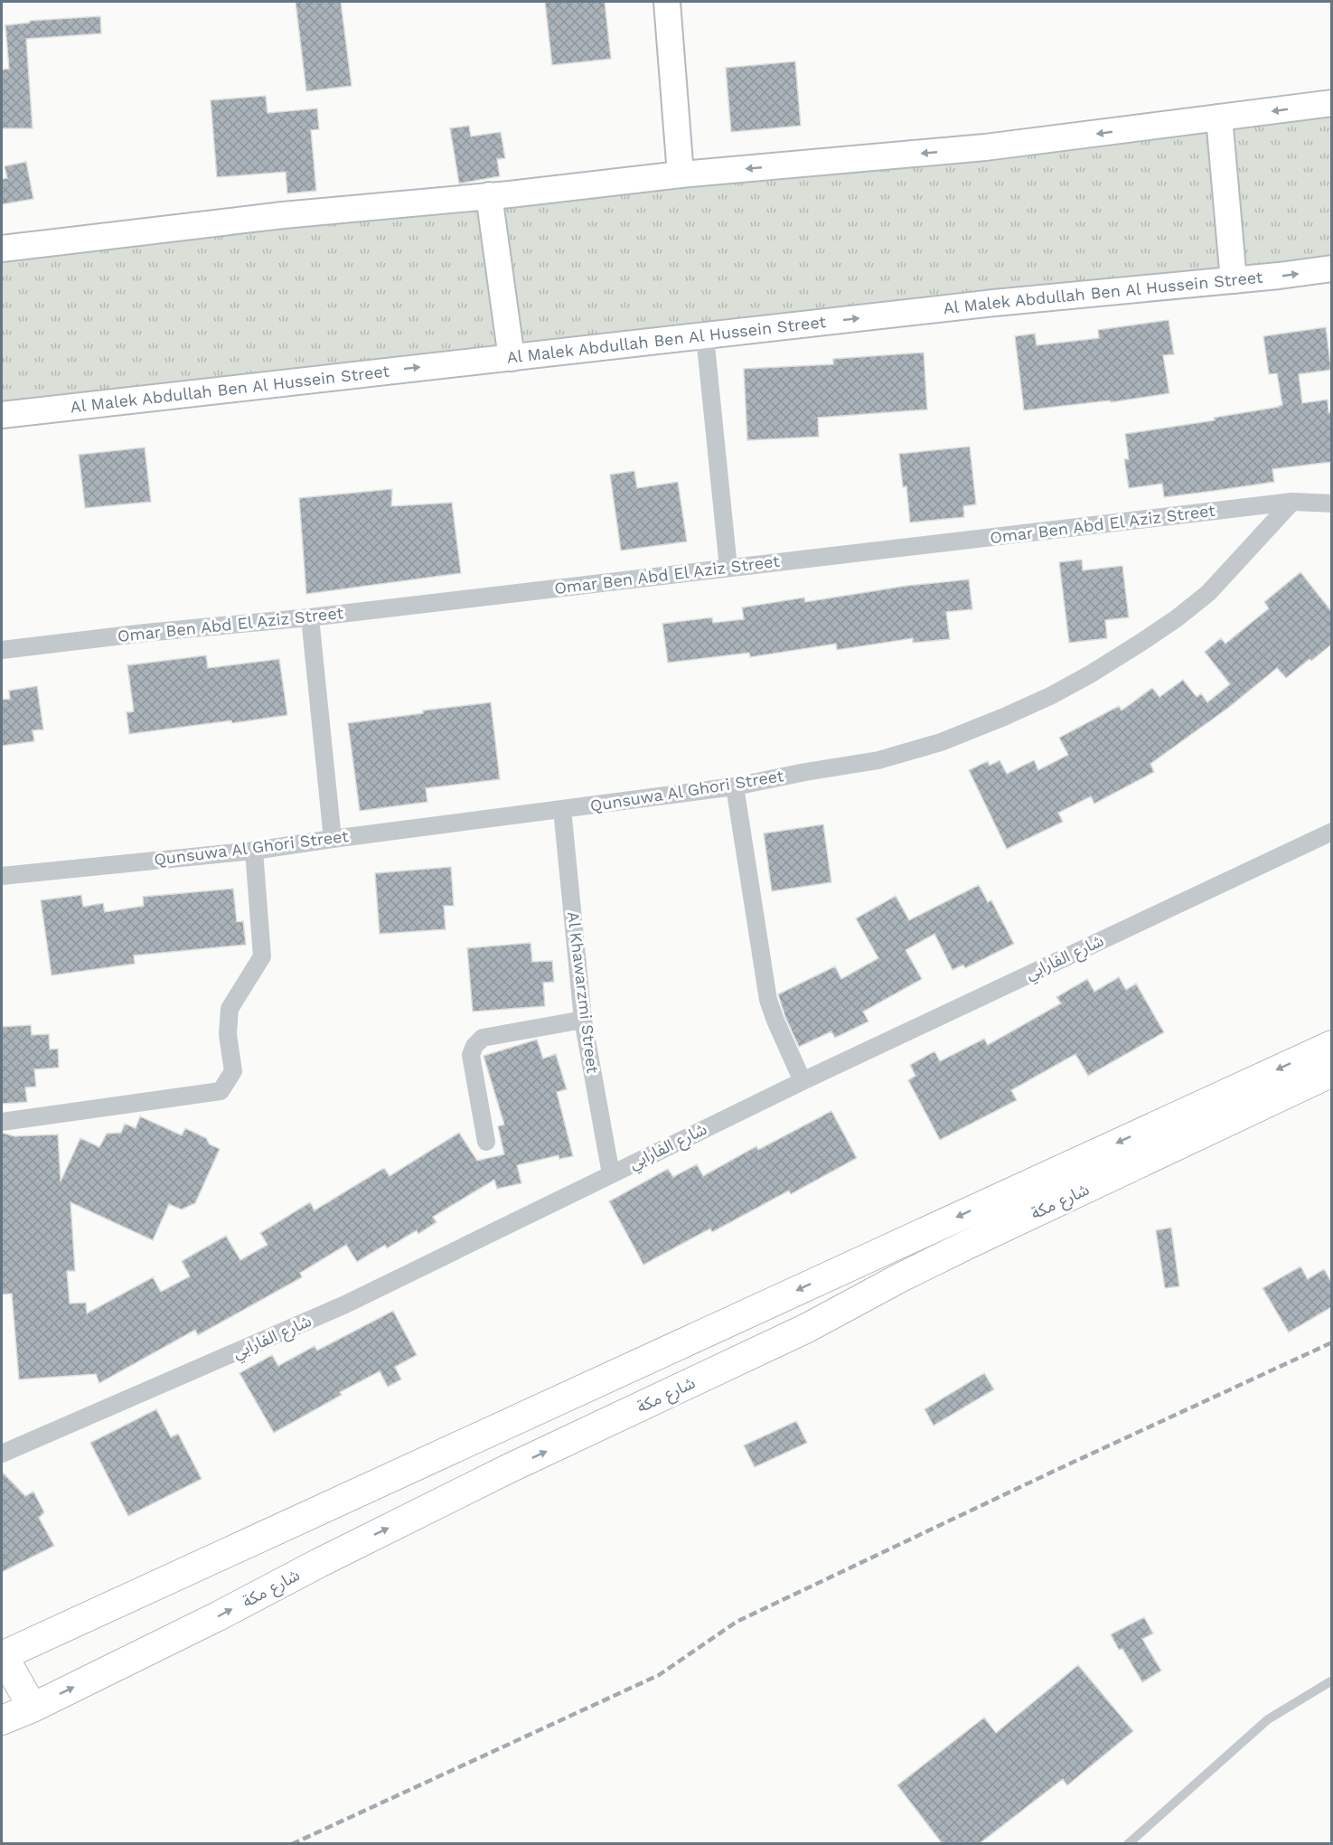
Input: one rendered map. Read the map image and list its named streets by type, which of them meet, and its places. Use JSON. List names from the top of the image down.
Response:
{
  "streets": {
    "main road": ["Al Malek Abdullah Ben Al Hussein Street", "شارع مكة"],
    "street": [
      "Omar Ben Abd El Aziz Street",
      "Qunsuwa Al Ghori Street",
      "شارع الفارابي",
      "Al Khawarzmi Street"
    ]
  },
  "crossings": [
    ["Omar Ben Abd El Aziz Street", "Qunsuwa Al Ghori Street"],
    ["Qunsuwa Al Ghori Street", "Al Khawarzmi Street"],
    ["شارع الفارابي", "Al Khawarzmi Street"]
  ]
}
